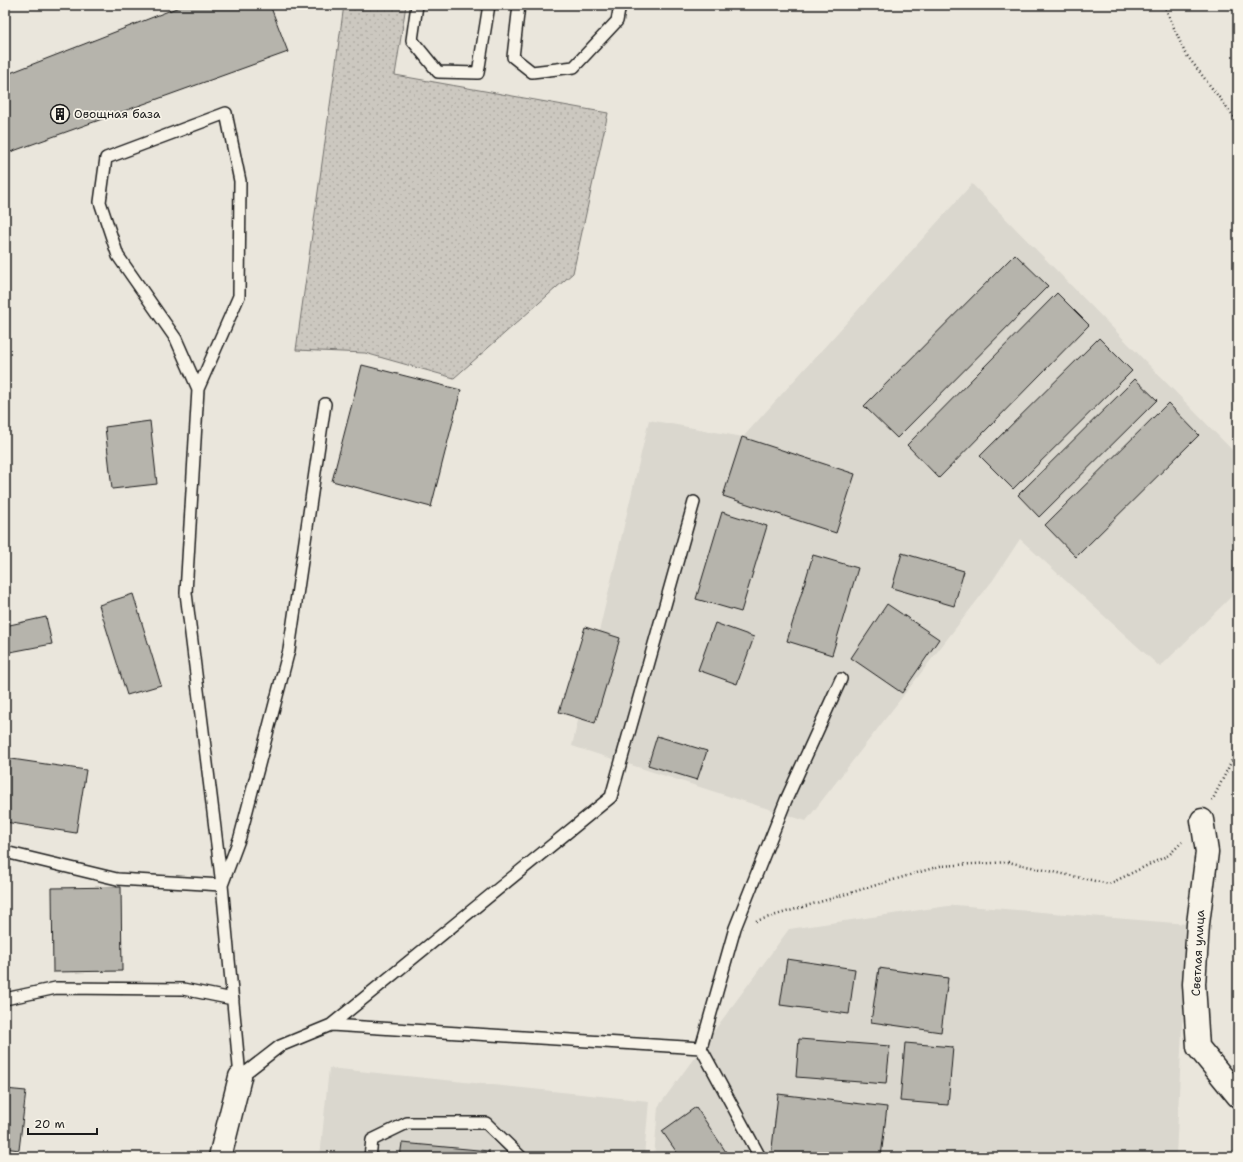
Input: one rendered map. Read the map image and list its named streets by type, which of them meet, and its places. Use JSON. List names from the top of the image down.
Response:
{
  "streets": {
    "street": ["Светлая улица"]
  },
  "places": {
    "building": ["Овощная база"]
  },
  "scale_bar": "20 m"
}
